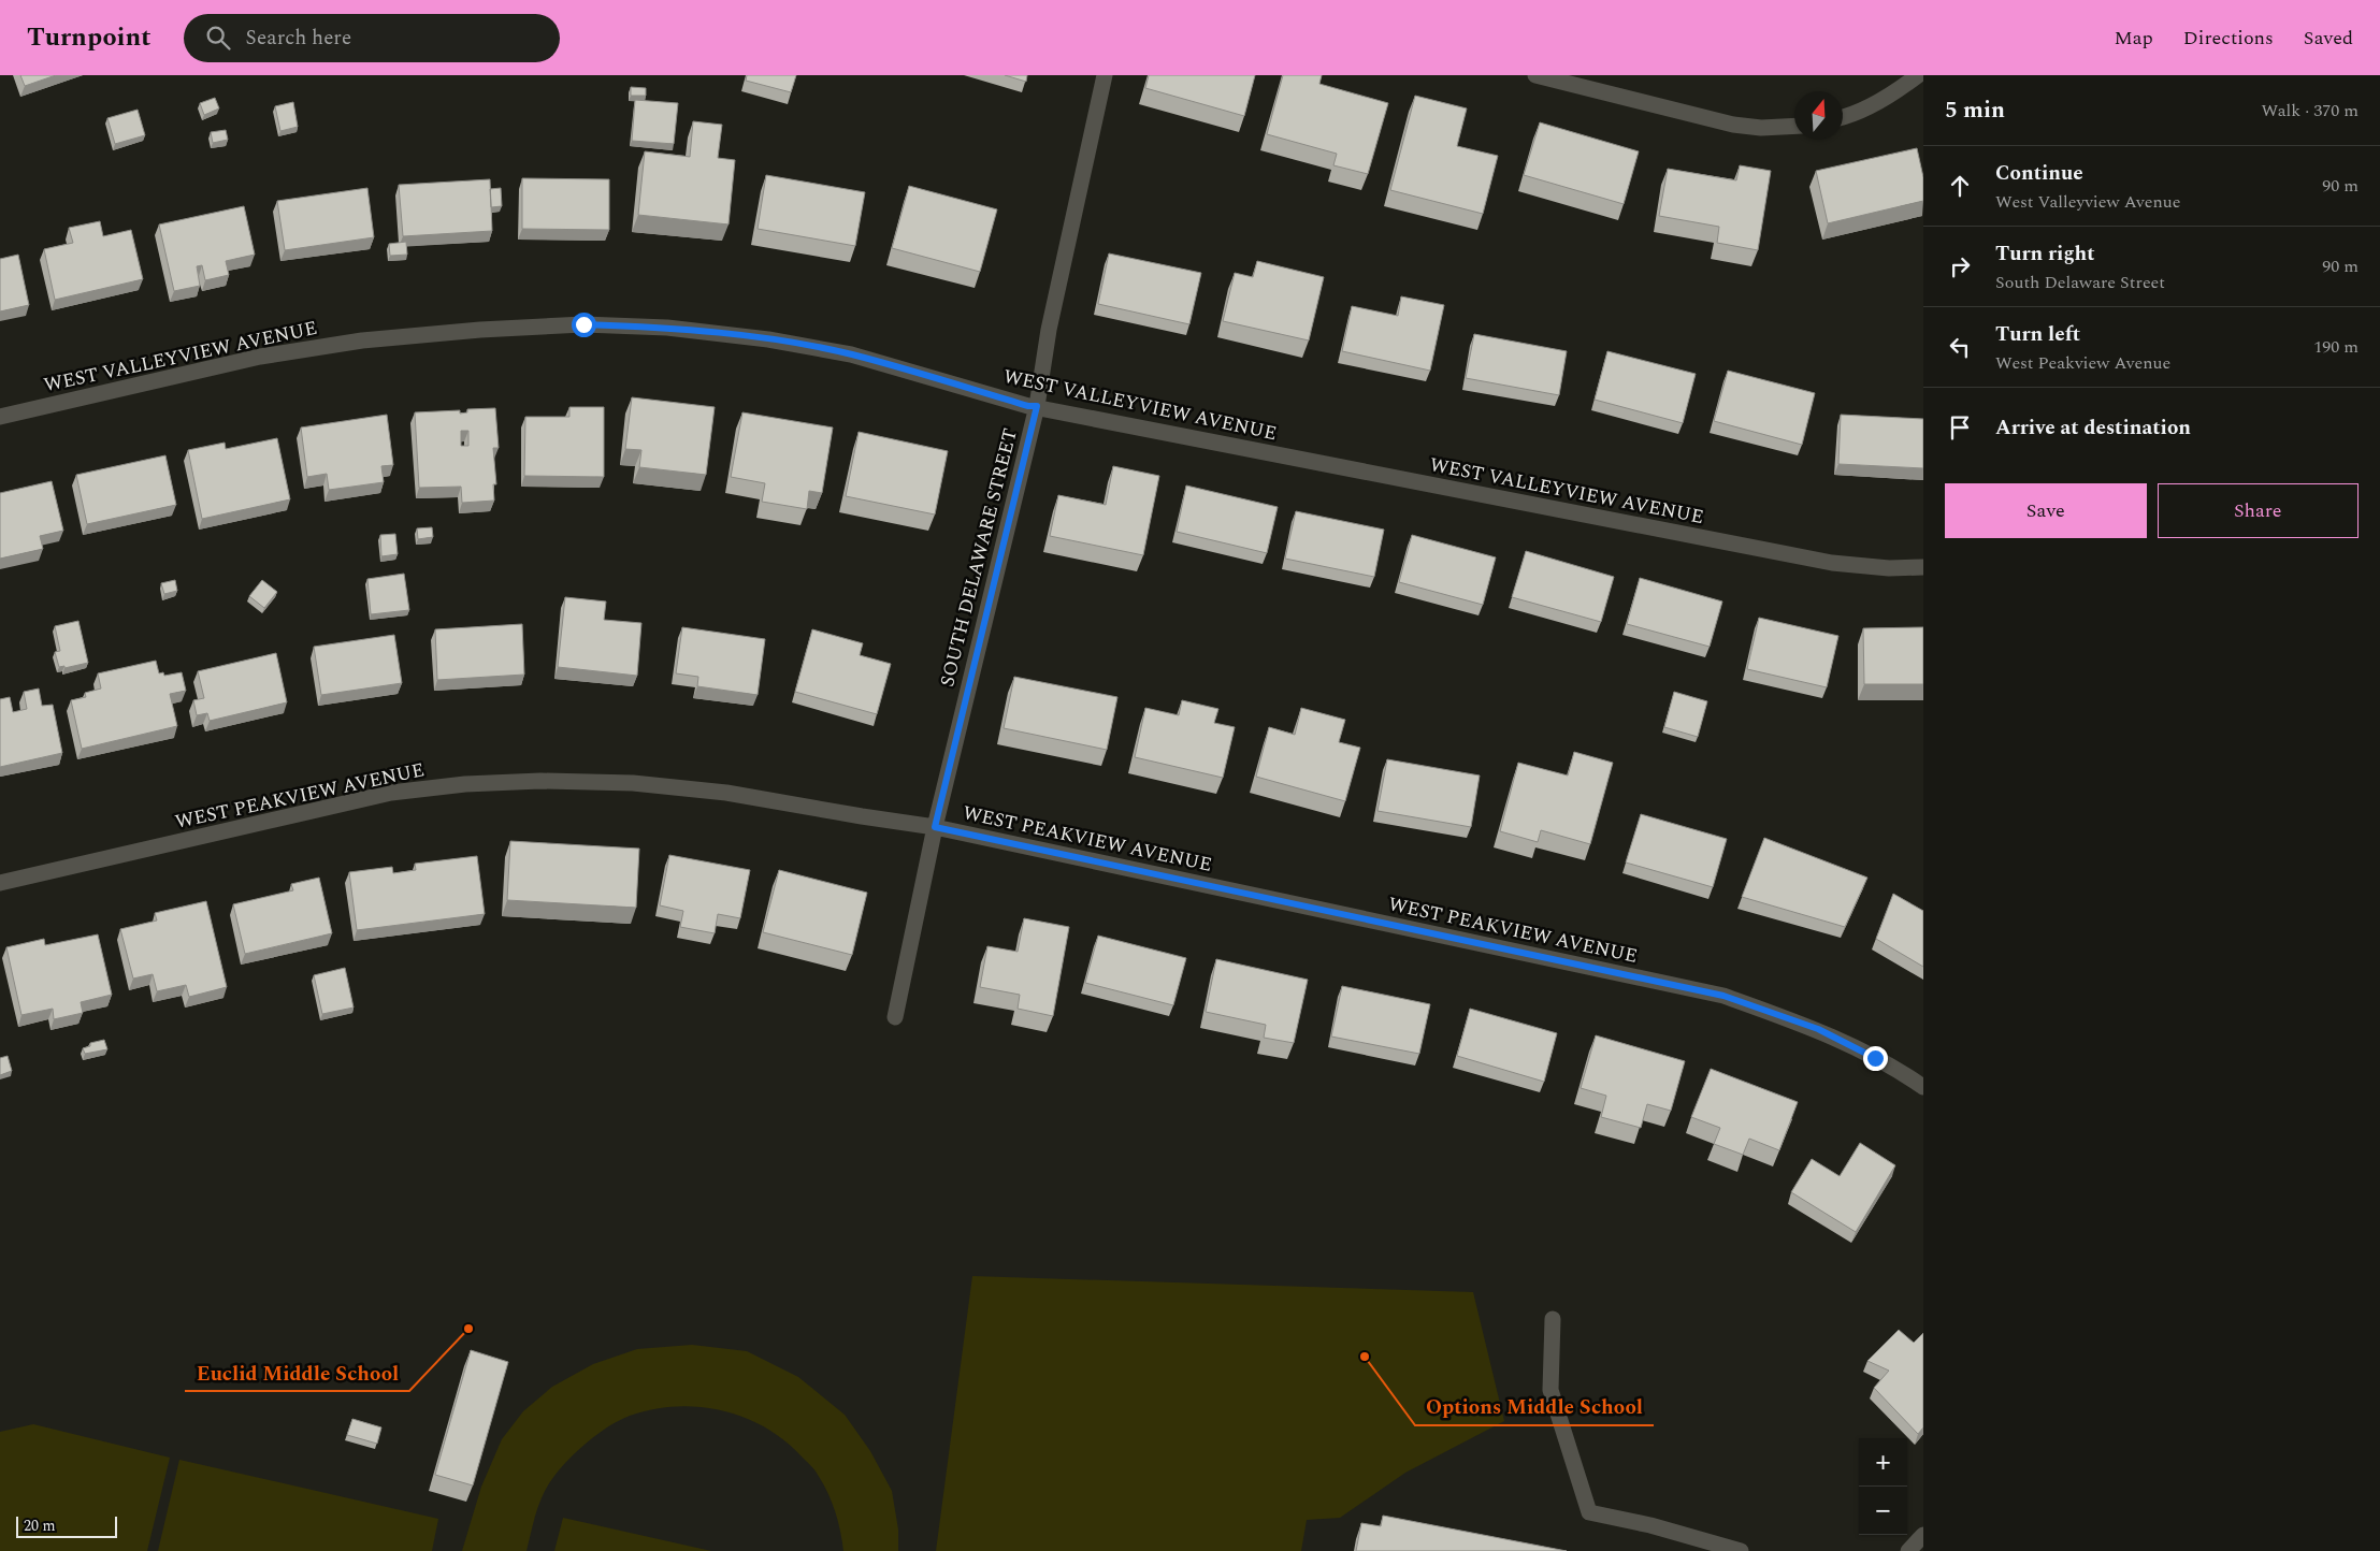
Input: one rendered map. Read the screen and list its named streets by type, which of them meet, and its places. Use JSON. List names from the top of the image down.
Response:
{
  "streets": {
    "street": ["WEST VALLEYVIEW AVENUE", "SOUTH DELAWARE STREET", "WEST PEAKVIEW AVENUE"]
  },
  "crossings": [
    ["WEST VALLEYVIEW AVENUE", "SOUTH DELAWARE STREET"],
    ["SOUTH DELAWARE STREET", "WEST PEAKVIEW AVENUE"]
  ],
  "places": ["Euclid Middle School", "Options Middle School"],
  "scale_bar": "20 m",
  "north": "top",
  "page": {
    "header": "Turnpoint",
    "search": "Search here",
    "nav": ["Map", "Directions", "Saved"],
    "heading": ["5 min", "Walk · 370 m"],
    "list": [
      ["Continue", "West Valleyview Avenue", "90 m"],
      ["Turn right", "South Delaware Street", "90 m"],
      ["Turn left", "West Peakview Avenue", "190 m"],
      "Arrive at destination"
    ],
    "buttons": ["Save", "Share"],
    "map_buttons": ["+", "−"],
    "scale": "20 m"
  }
}
